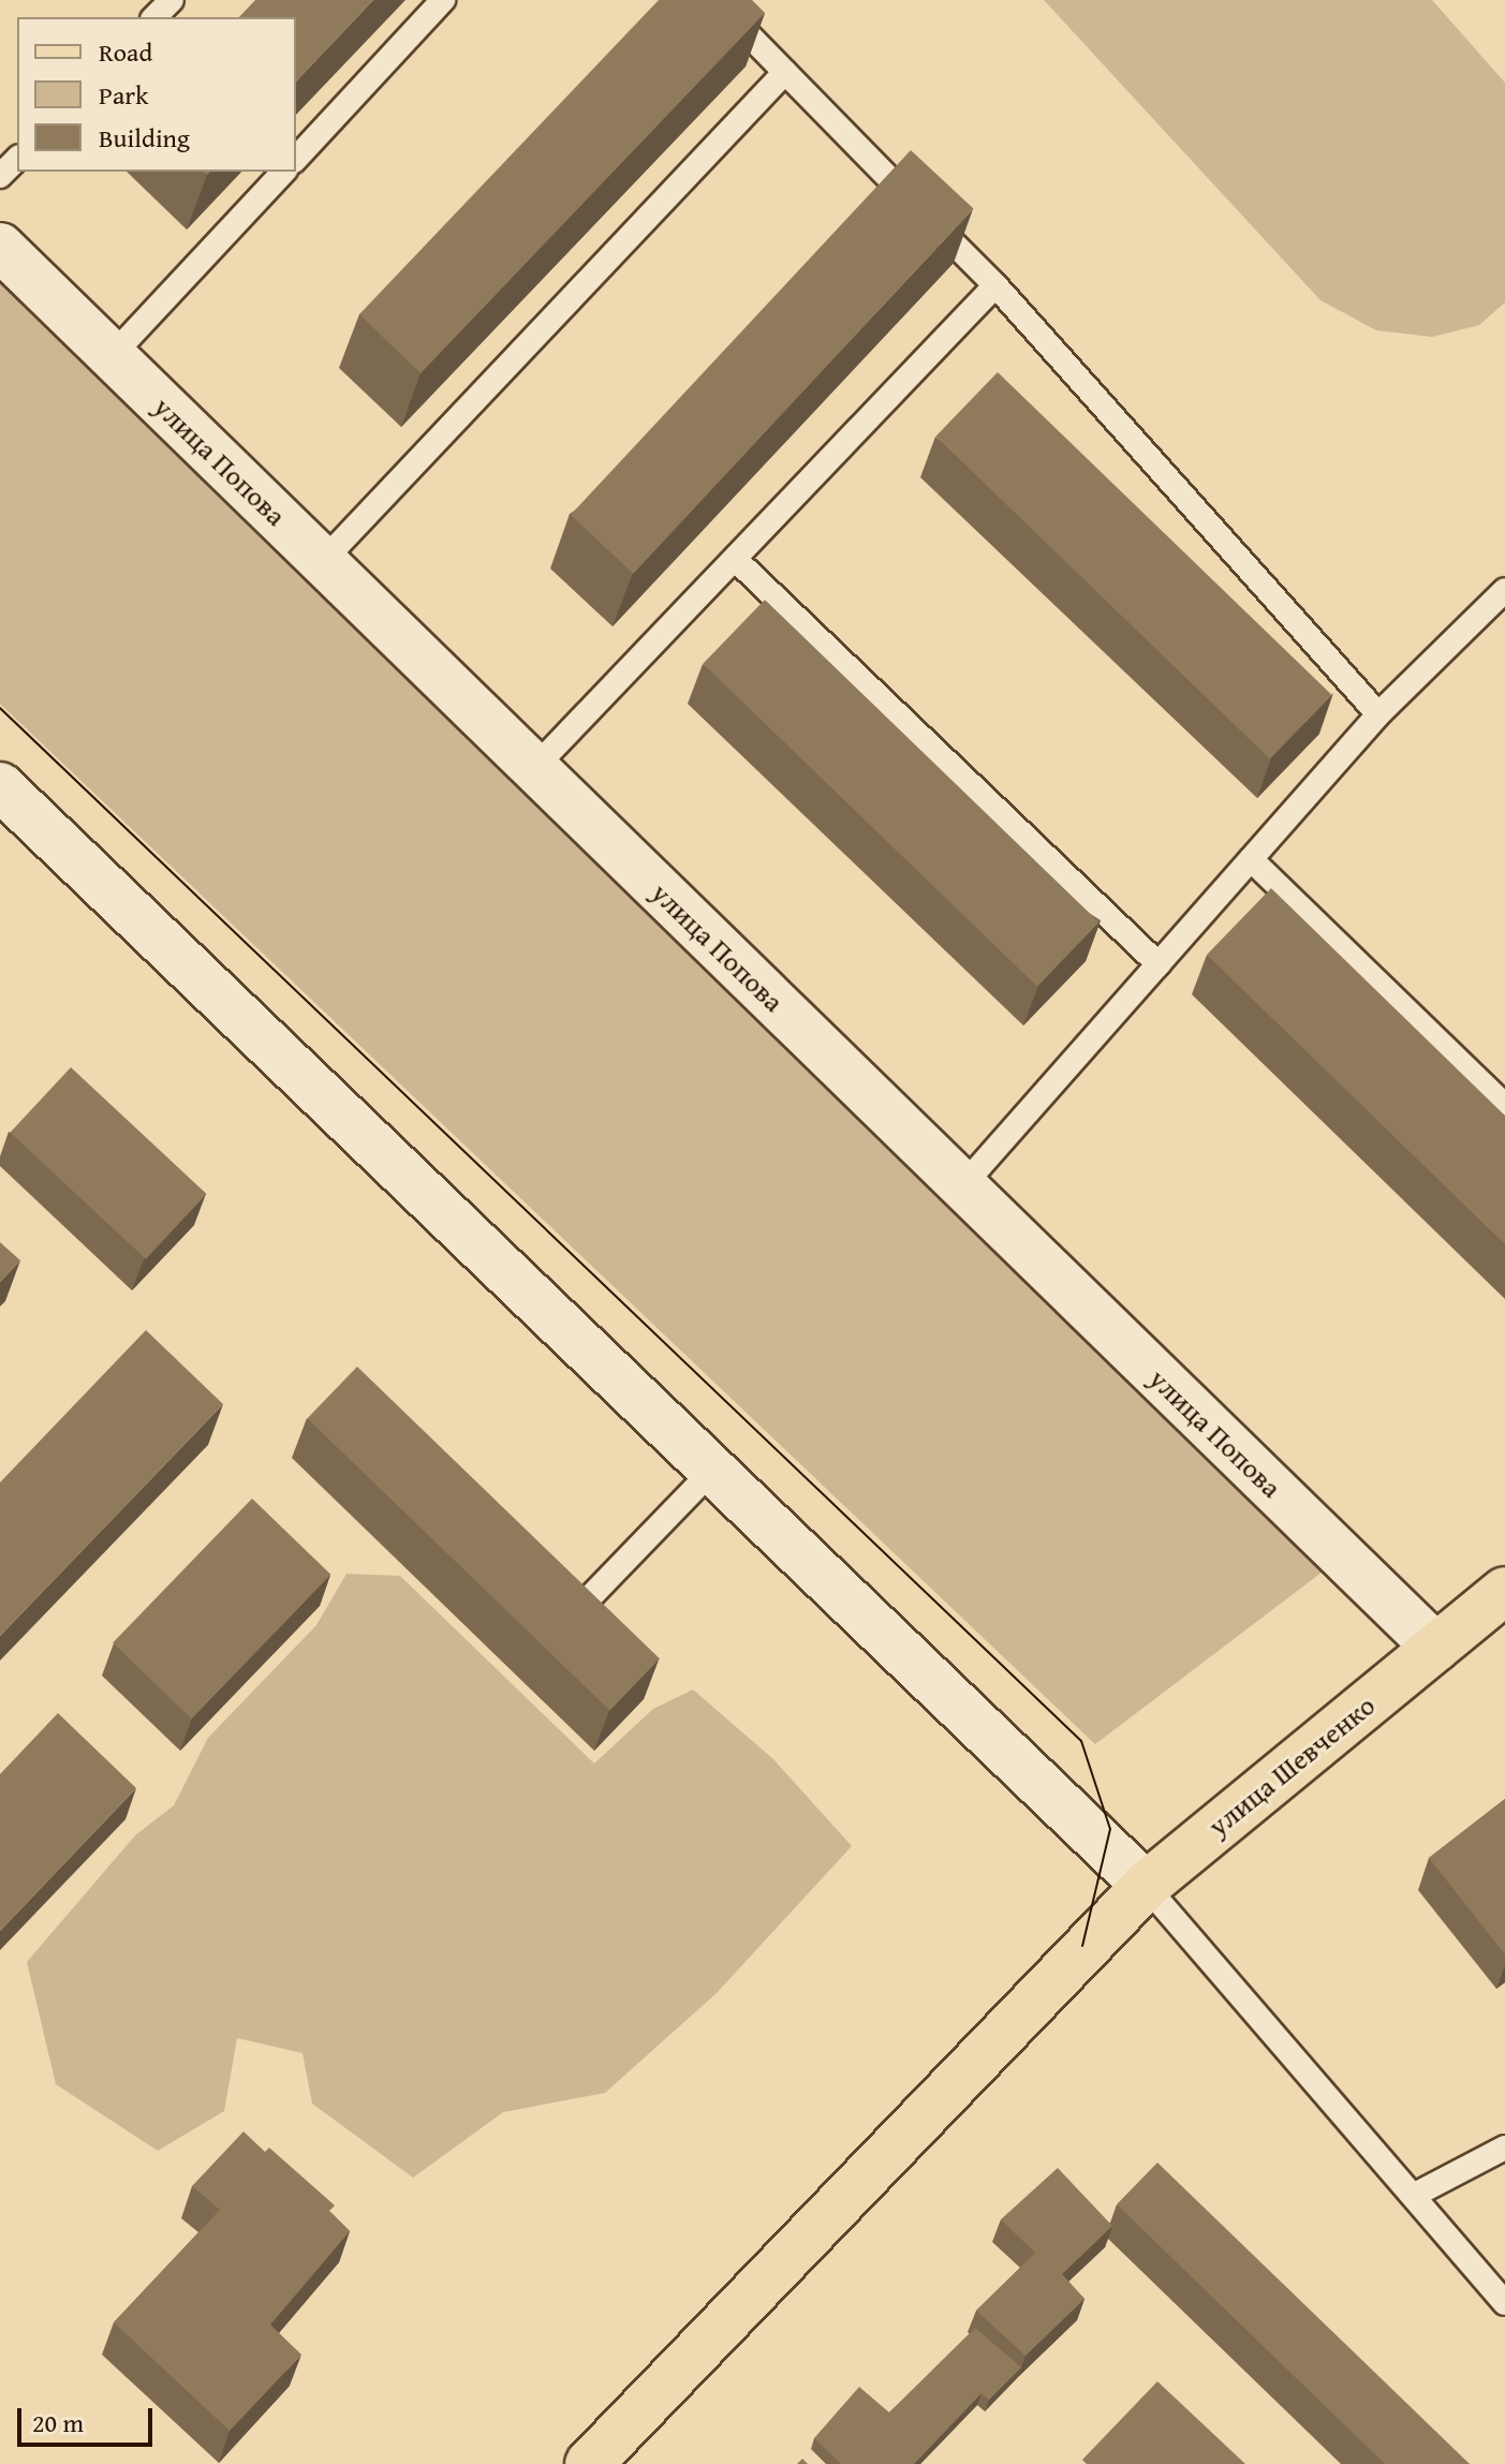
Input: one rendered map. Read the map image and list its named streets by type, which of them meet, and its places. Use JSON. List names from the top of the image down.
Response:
{
  "streets": {
    "main road": ["улица Шевченко"],
    "street": ["улица Попова"]
  },
  "crossings": [
    ["улица Попова", "улица Шевченко"]
  ],
  "legend": ["Road", "Park", "Building"],
  "scale_bar": "20 m"
}
